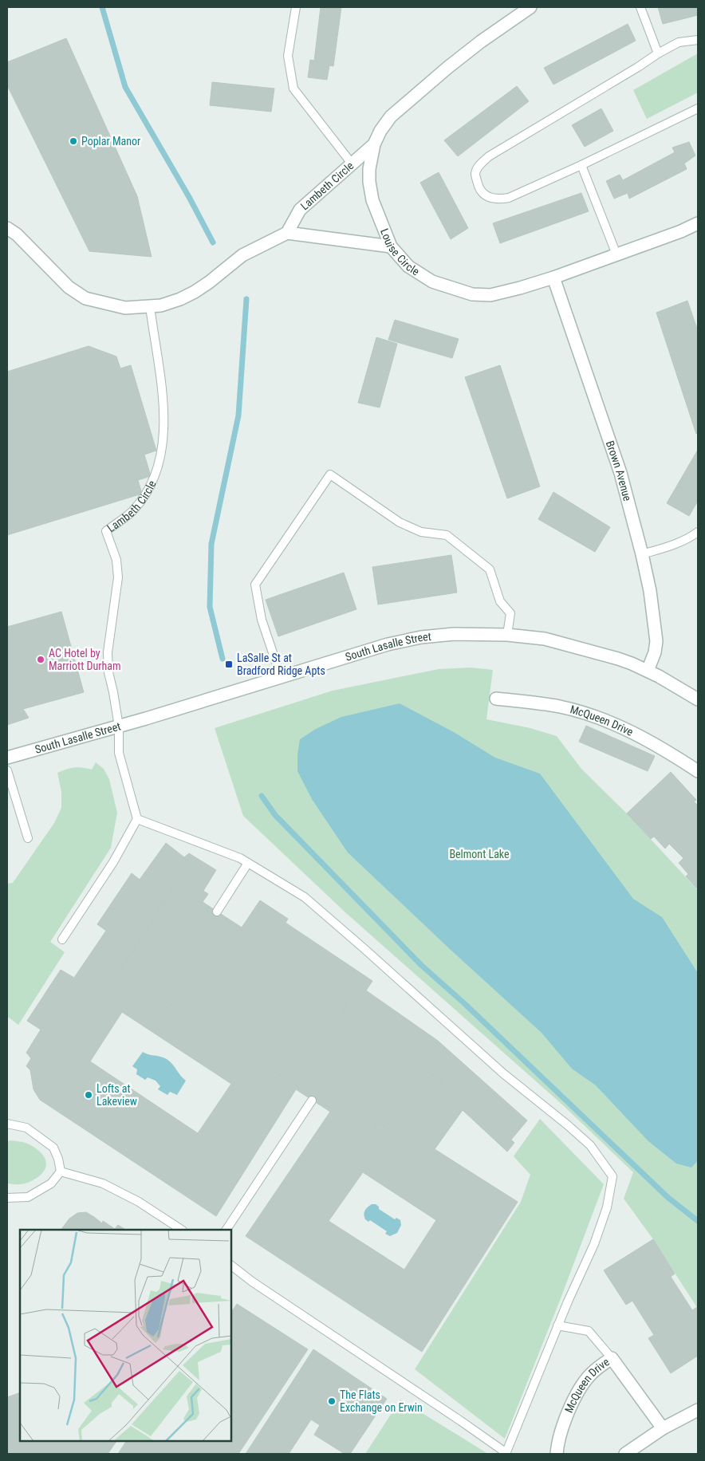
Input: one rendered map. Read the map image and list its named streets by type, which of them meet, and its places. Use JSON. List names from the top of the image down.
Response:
{
  "streets": {
    "street": [
      "Lambeth Circle",
      "Louise Circle",
      "Brown Avenue",
      "South Lasalle Street",
      "McQueen Drive"
    ]
  },
  "crossings": [
    ["Lambeth Circle", "Louise Circle"],
    ["Lambeth Circle", "South Lasalle Street"],
    ["Louise Circle", "Brown Avenue"],
    ["Brown Avenue", "South Lasalle Street"]
  ],
  "parks": ["Belmont Lake"],
  "places": {
    "other": [
      "Poplar Manor",
      "AC Hotel by Marriott Durham",
      "Lofts at Lakeview",
      "The Flats Exchange on Erwin"
    ],
    "transit": ["LaSalle St at Bradford Ridge Apts"]
  }
}
